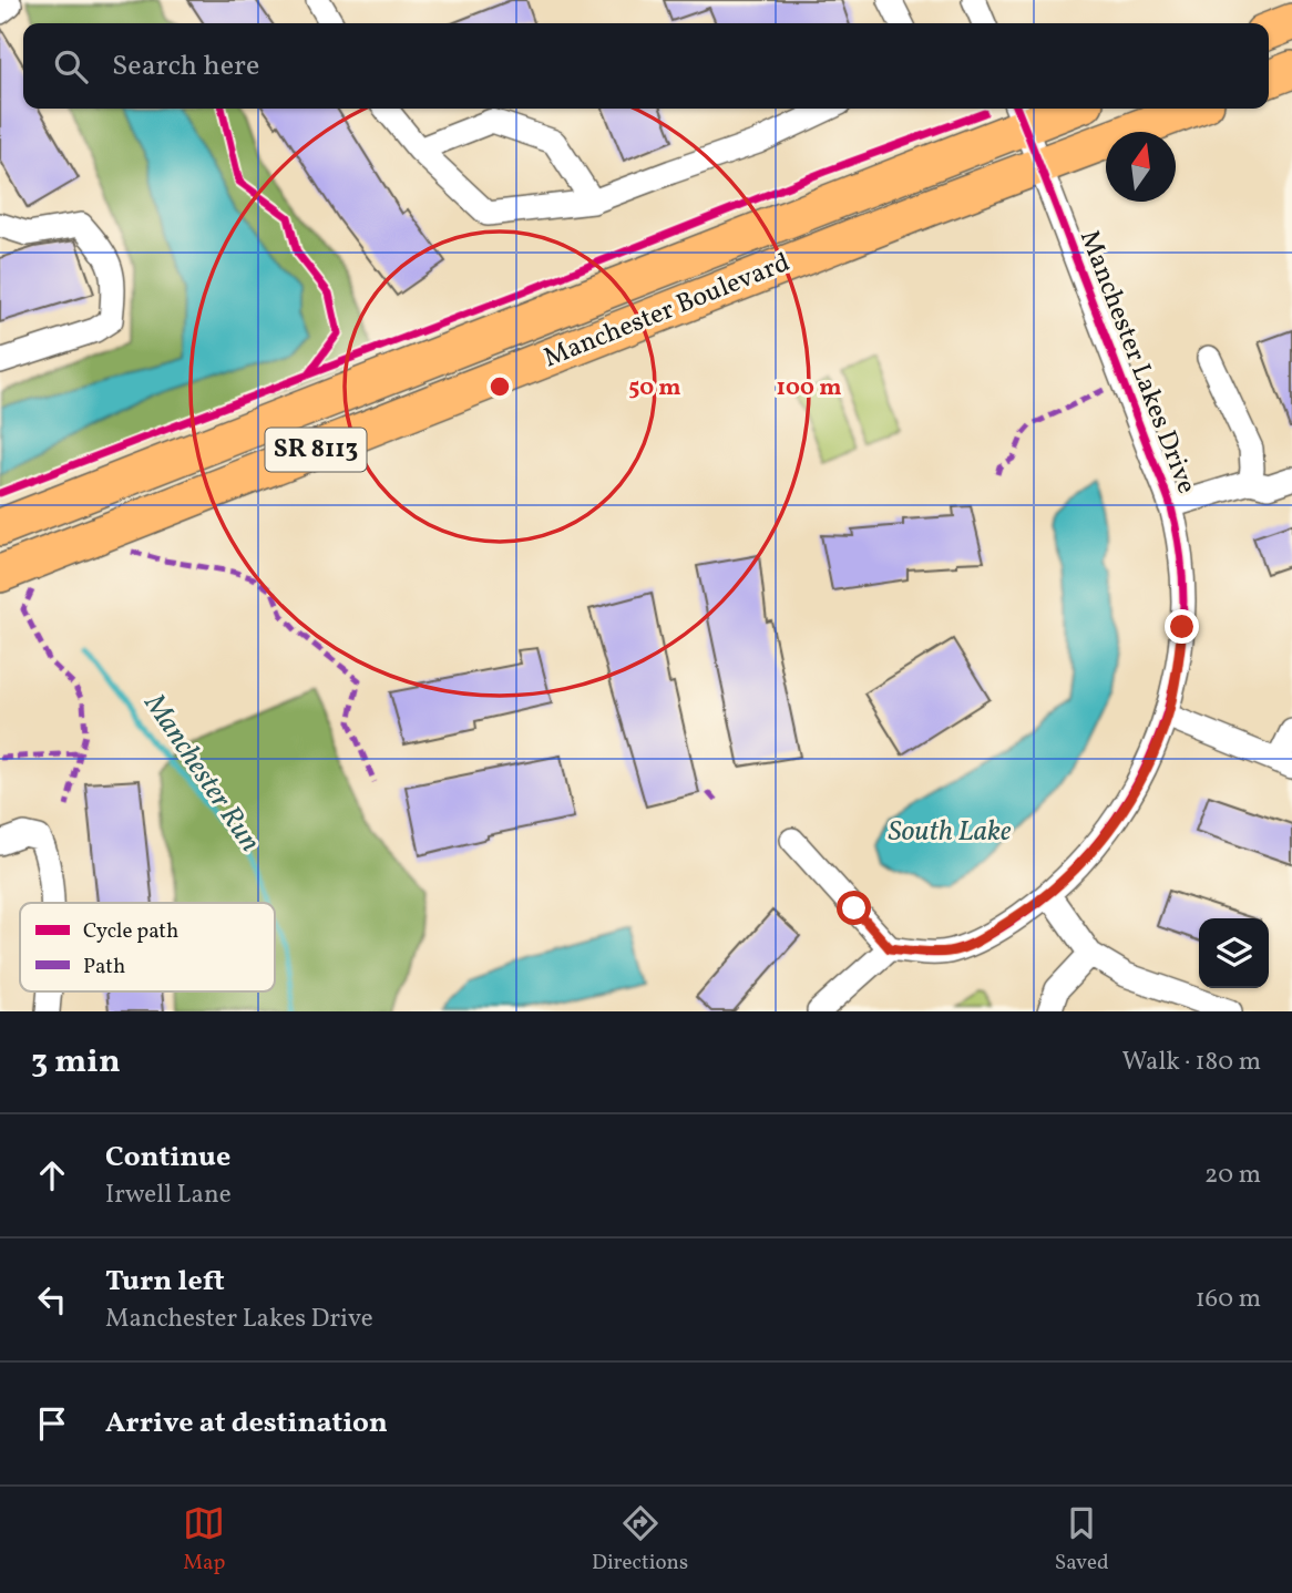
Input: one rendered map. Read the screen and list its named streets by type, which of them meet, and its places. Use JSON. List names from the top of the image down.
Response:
{
  "streets": {
    "main road": ["Manchester Boulevard", "SR 8113"],
    "street": ["Manchester Lakes Drive"]
  },
  "crossings": [
    ["Manchester Boulevard", "Manchester Lakes Drive"]
  ],
  "water": ["Manchester Run", "South Lake"],
  "legend": ["Cycle path", "Path"],
  "north": "top",
  "page": {
    "search": "Search here",
    "heading": ["3 min", "Walk · 180 m"],
    "list": [
      ["Continue", "Irwell Lane", "20 m"],
      ["Turn left", "Manchester Lakes Drive", "160 m"],
      "Arrive at destination"
    ],
    "nav": ["Map", "Directions", "Saved"]
  },
  "rings": ["50 m", "100 m"]
}
